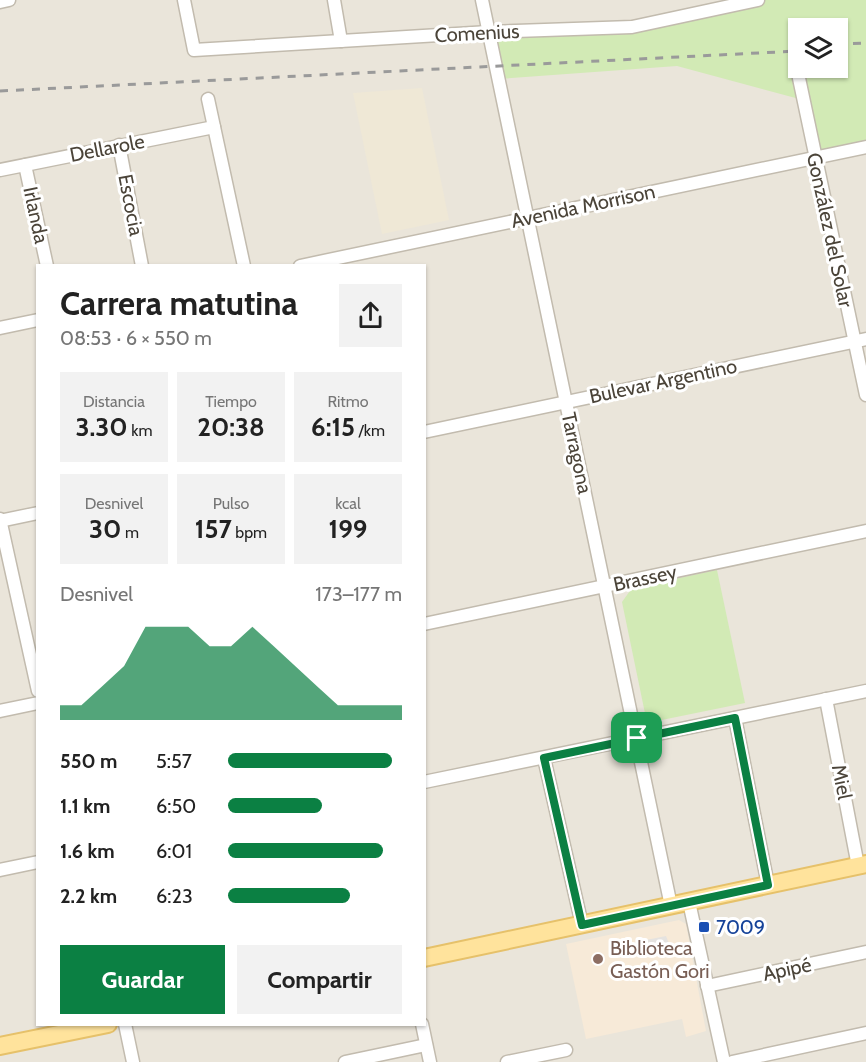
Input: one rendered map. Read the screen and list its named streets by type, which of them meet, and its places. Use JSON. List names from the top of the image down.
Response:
{
  "streets": {
    "street": [
      "Comenius",
      "Dellarole",
      "Escocia",
      "Avenida Morrison",
      "Irlanda",
      "González del Solar",
      "Bulevar Argentino",
      "Tarragona",
      "Brassey",
      "Miel",
      "Apipé"
    ]
  },
  "crossings": [
    ["Comenius", "Tarragona"],
    ["Dellarole", "Escocia"],
    ["Dellarole", "Irlanda"],
    ["Avenida Morrison", "González del Solar"],
    ["Avenida Morrison", "Tarragona"],
    ["González del Solar", "Bulevar Argentino"],
    ["Bulevar Argentino", "Tarragona"],
    ["Tarragona", "Brassey"]
  ],
  "places": {
    "transit": ["7009"],
    "other": ["Biblioteca Gastón Gori"]
  },
  "page": {
    "heading": ["Carrera matutina", "08:53 · 6 × 550 m"],
    "stats": [
      ["Distancia", "3.30 km"],
      ["Tiempo", "20:38"],
      ["Ritmo", "6:15 /km"],
      ["Desnivel", "30 m"],
      ["Pulso", "157 bpm"],
      ["kcal", "199"]
    ],
    "chart": ["Desnivel", "173–177 m"],
    "list": [
      {
        "name": "550 m",
        "note": "5:57"
      },
      {
        "name": "1.1 km",
        "note": "6:50"
      },
      {
        "name": "1.6 km",
        "note": "6:01"
      },
      {
        "name": "2.2 km",
        "note": "6:23"
      }
    ],
    "buttons": ["Guardar", "Compartir"]
  }
}
